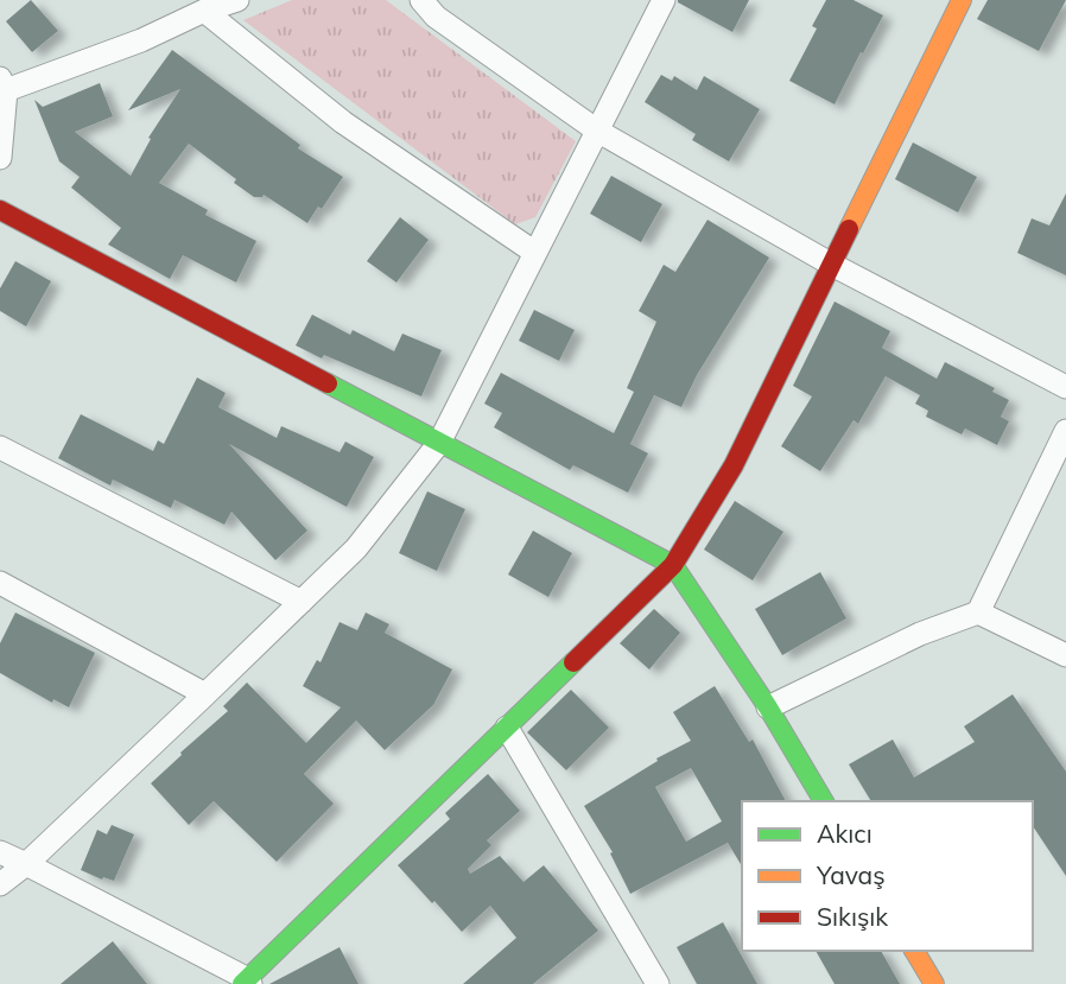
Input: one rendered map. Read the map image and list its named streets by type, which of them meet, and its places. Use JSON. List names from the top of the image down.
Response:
{
  "legend": ["Akıcı", "Yavaş", "Sıkışık"]
}
